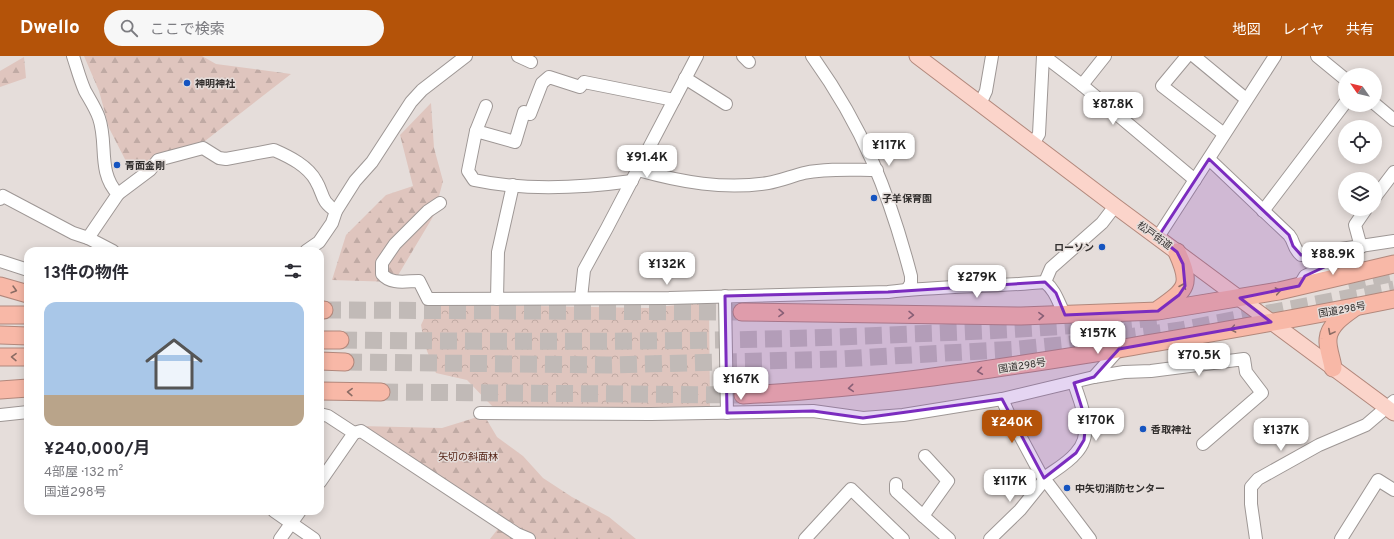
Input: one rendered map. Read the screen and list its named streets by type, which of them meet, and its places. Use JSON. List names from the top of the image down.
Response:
{
  "streets": {
    "highway": ["国道298号"],
    "main road": ["松戸街道"]
  },
  "crossings": [
    ["松戸街道", "国道298号"]
  ],
  "parks": ["矢切の斜面林"],
  "places": [
    "神明神社",
    "青面金剛",
    "子羊保育園",
    "ローソン",
    "香取神社",
    "中矢切消防センター"
  ],
  "north": "top left",
  "page": {
    "header": "Dwello",
    "search": "ここで検索",
    "nav": ["地図", "レイヤ", "共有"],
    "price": [
      "¥87.8K",
      "¥117K",
      "¥91.4K",
      "¥88.9K",
      "¥132K",
      "¥279K",
      "¥157K",
      "¥70.5K",
      "¥167K",
      "¥170K",
      "¥240K",
      "¥137K",
      "¥117K"
    ],
    "heading": "13件の物件",
    "list": [
      {
        "name": "¥240,000/月",
        "note": "4部屋 · 132 m² · 国道298号"
      }
    ]
  }
}
